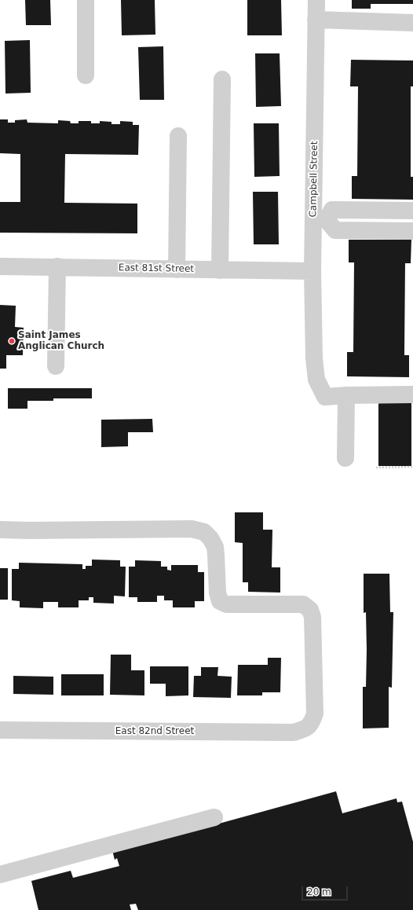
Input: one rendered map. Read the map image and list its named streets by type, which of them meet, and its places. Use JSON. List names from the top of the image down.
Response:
{
  "streets": {
    "street": ["Campbell Street", "East 81st Street", "East 82nd Street"]
  },
  "crossings": [
    ["Campbell Street", "East 81st Street"]
  ],
  "places": ["Saint James Anglican Church"],
  "scale_bar": "20 m"
}
